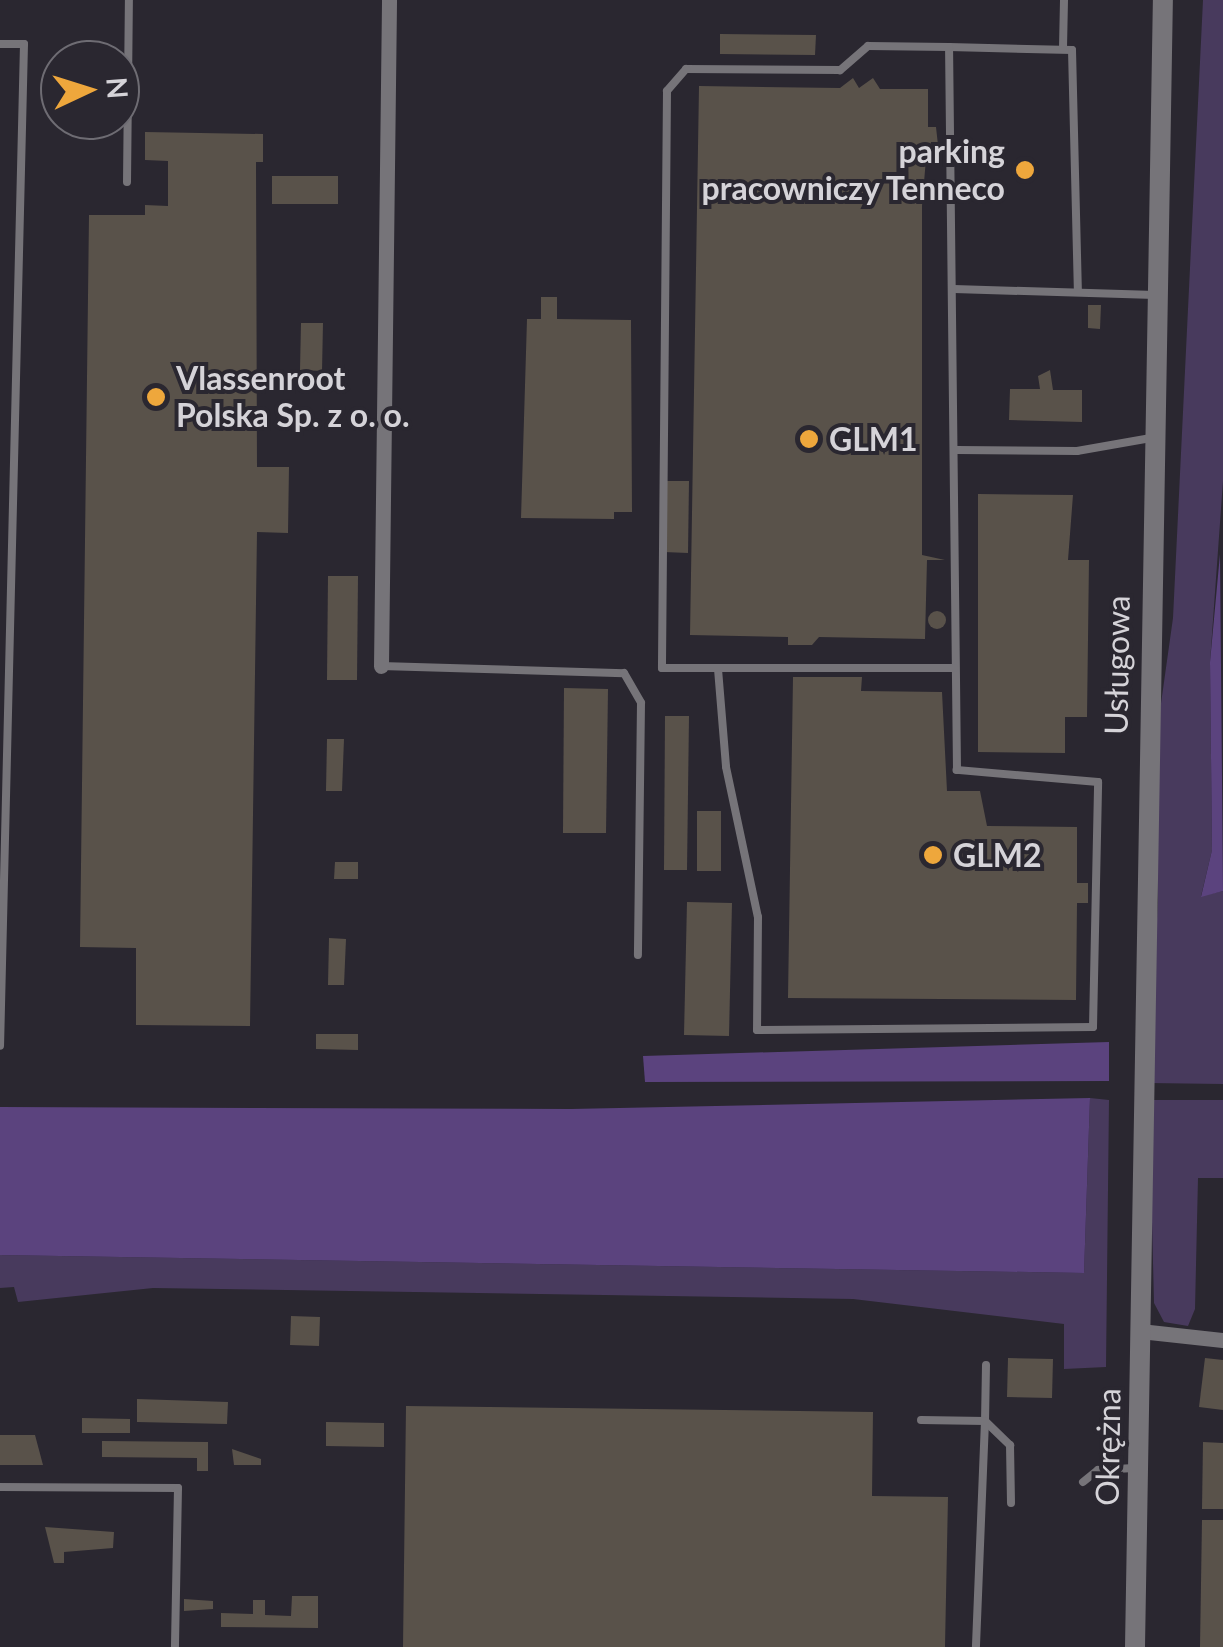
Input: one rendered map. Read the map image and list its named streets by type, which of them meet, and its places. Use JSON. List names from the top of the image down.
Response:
{
  "streets": {
    "street": ["Usługowa", "Okrężna"]
  },
  "crossings": [
    ["Usługowa", "Okrężna"]
  ],
  "places": [
    "parking pracowniczy Tenneco",
    "Vlassenroot Polska Sp. z o. o.",
    "GLM1",
    "GLM2"
  ],
  "north": "right"
}
